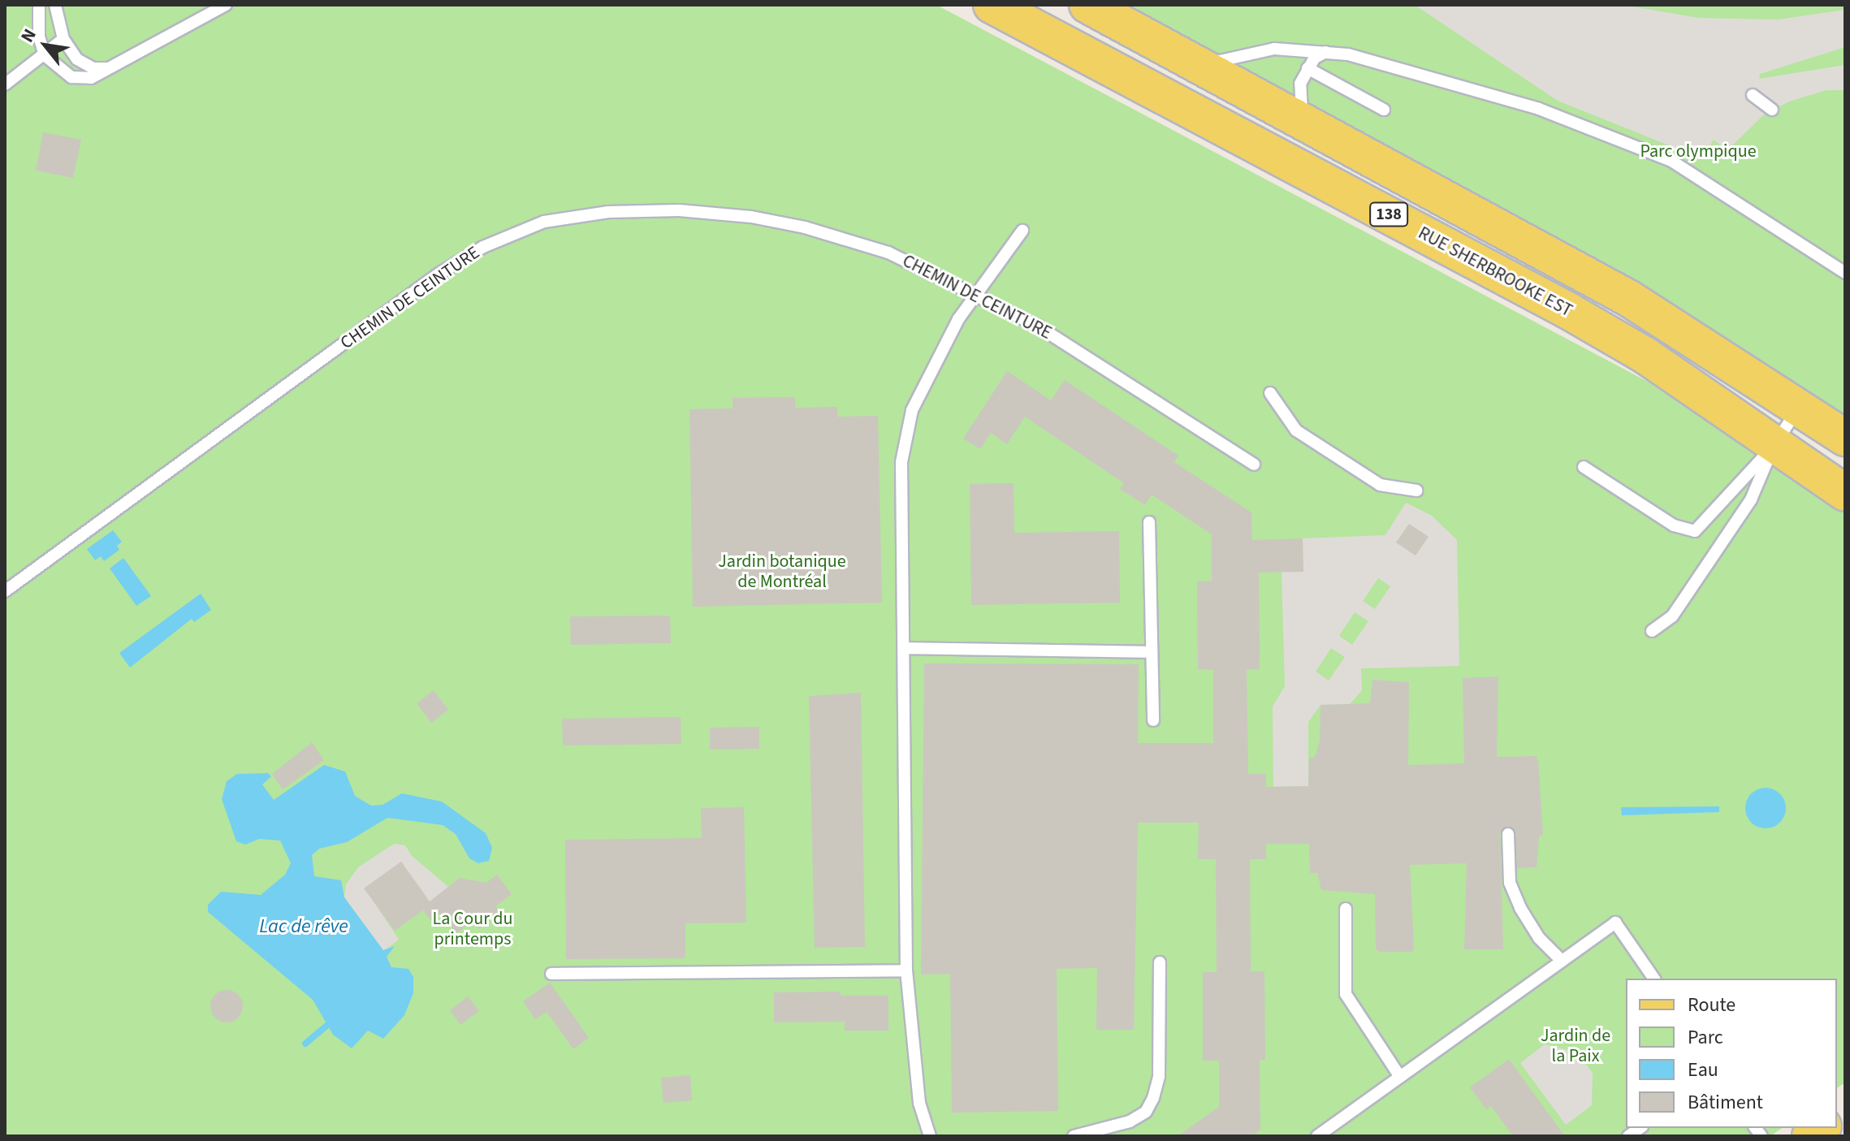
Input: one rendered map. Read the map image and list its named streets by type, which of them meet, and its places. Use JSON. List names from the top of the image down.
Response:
{
  "streets": {
    "main road": ["138", "RUE SHERBROOKE EST"],
    "lane": ["CHEMIN DE CEINTURE"]
  },
  "water": ["Lac de rêve"],
  "parks": [
    "Parc olympique",
    "Jardin botanique de Montréal",
    "La Cour du printemps",
    "Jardin de la Paix"
  ],
  "legend": [
    "Route",
    "Parc",
    "Eau",
    "Bâtiment"
  ],
  "north": "top left"
}
